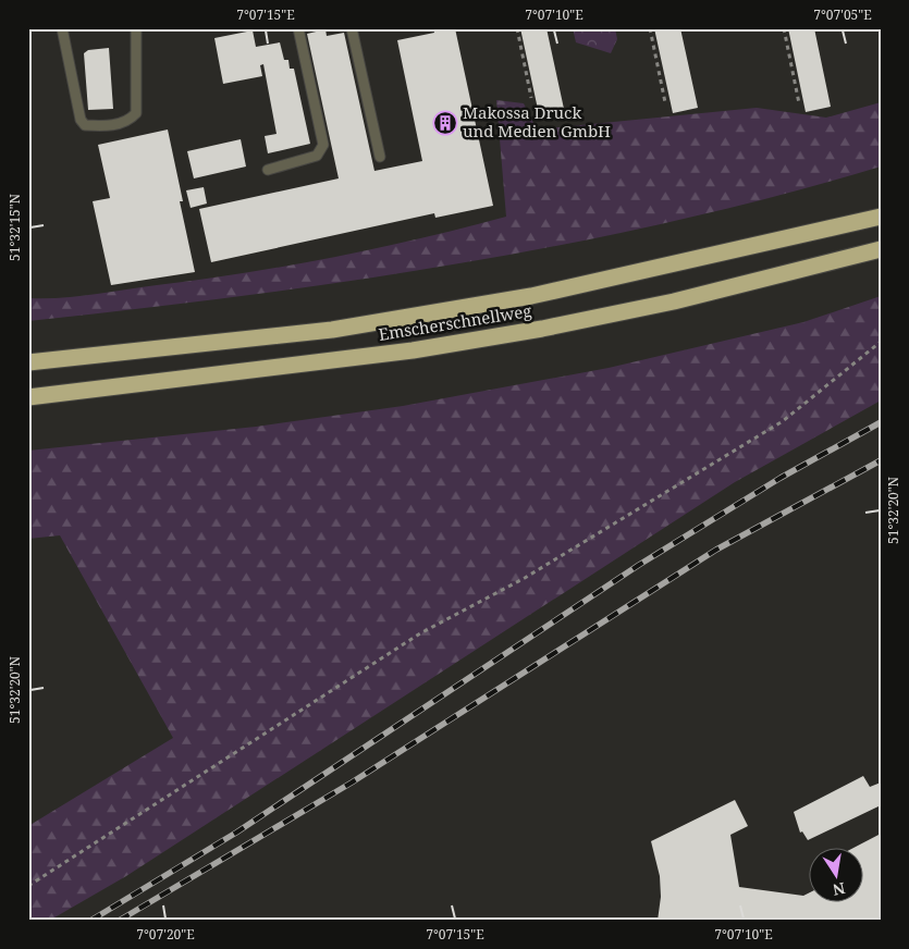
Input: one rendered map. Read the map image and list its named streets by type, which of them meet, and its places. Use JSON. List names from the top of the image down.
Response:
{
  "streets": {
    "highway": ["Emscherschnellweg"]
  },
  "places": {
    "building": ["Makossa Druck und Medien GmbH"]
  },
  "north": "bottom",
  "coordinates": [
    "7°07'15\"E",
    "7°07'10\"E",
    "7°07'05\"E",
    "51°32'15\"N",
    "51°32'20\"N",
    "7°07'20\"E"
  ]
}
